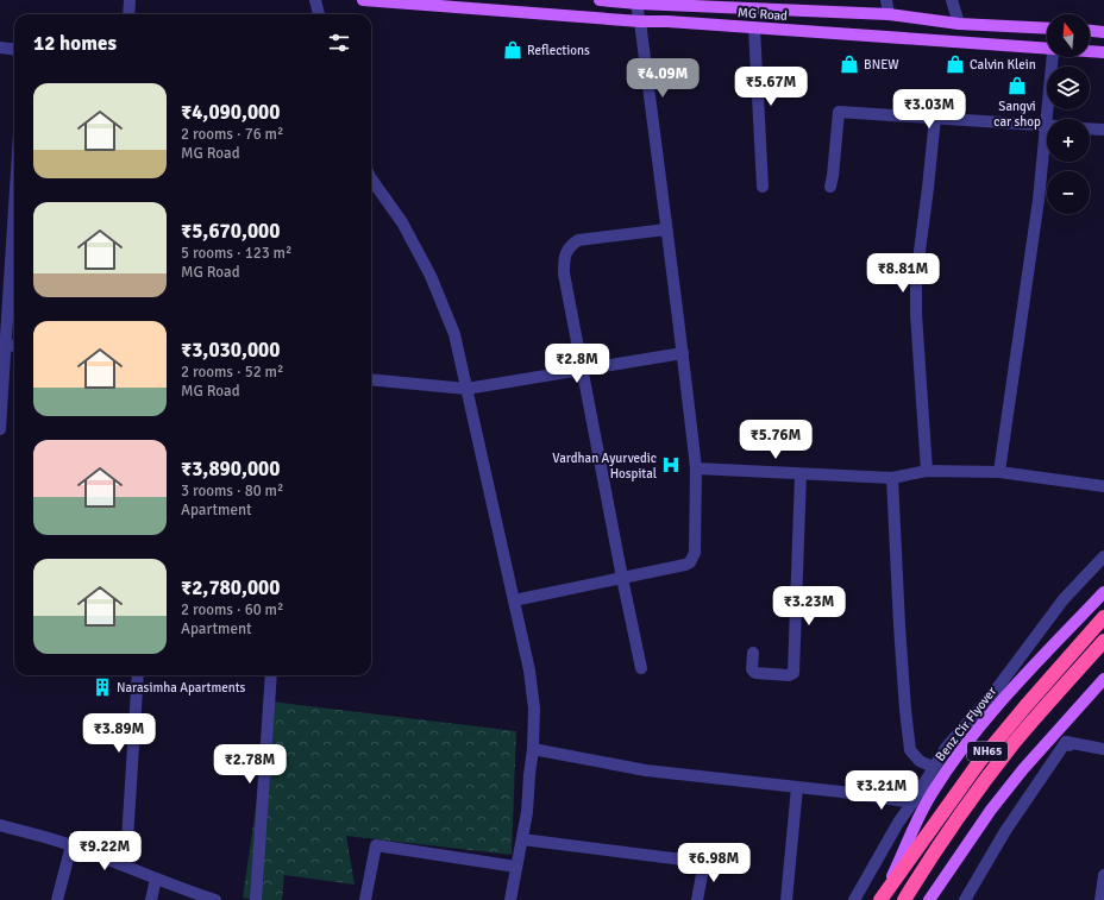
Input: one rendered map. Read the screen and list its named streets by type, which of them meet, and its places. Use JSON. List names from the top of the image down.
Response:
{
  "streets": {
    "highway": ["NH65"],
    "main road": ["MG Road", "Benz Cir Flyover"]
  },
  "crossings": [
    ["Benz Cir Flyover", "NH65"]
  ],
  "places": {
    "shop": [
      "Reflections",
      "BNEW",
      "Calvin Klein",
      "Sangvi car shop"
    ],
    "hospital": ["Vardhan Ayurvedic Hospital"],
    "building": ["Narasimha Apartments"]
  },
  "north": "top",
  "page": {
    "map_buttons": ["+", "−"],
    "heading": "12 homes",
    "price": [
      "₹4.09M",
      "₹5.67M",
      "₹3.03M",
      "₹8.81M",
      "₹2.8M",
      "₹5.76M",
      "₹3.23M",
      "₹3.89M",
      "₹2.78M",
      "₹3.21M",
      "₹9.22M",
      "₹6.98M"
    ],
    "list": [
      {
        "name": "₹4,090,000",
        "note": "2 rooms · 76 m² · MG Road"
      },
      {
        "name": "₹5,670,000",
        "note": "5 rooms · 123 m² · MG Road"
      },
      {
        "name": "₹3,030,000",
        "note": "2 rooms · 52 m² · MG Road"
      },
      {
        "name": "₹3,890,000",
        "note": "3 rooms · 80 m² · Apartment"
      },
      {
        "name": "₹2,780,000",
        "note": "2 rooms · 60 m² · Apartment"
      }
    ]
  }
}
